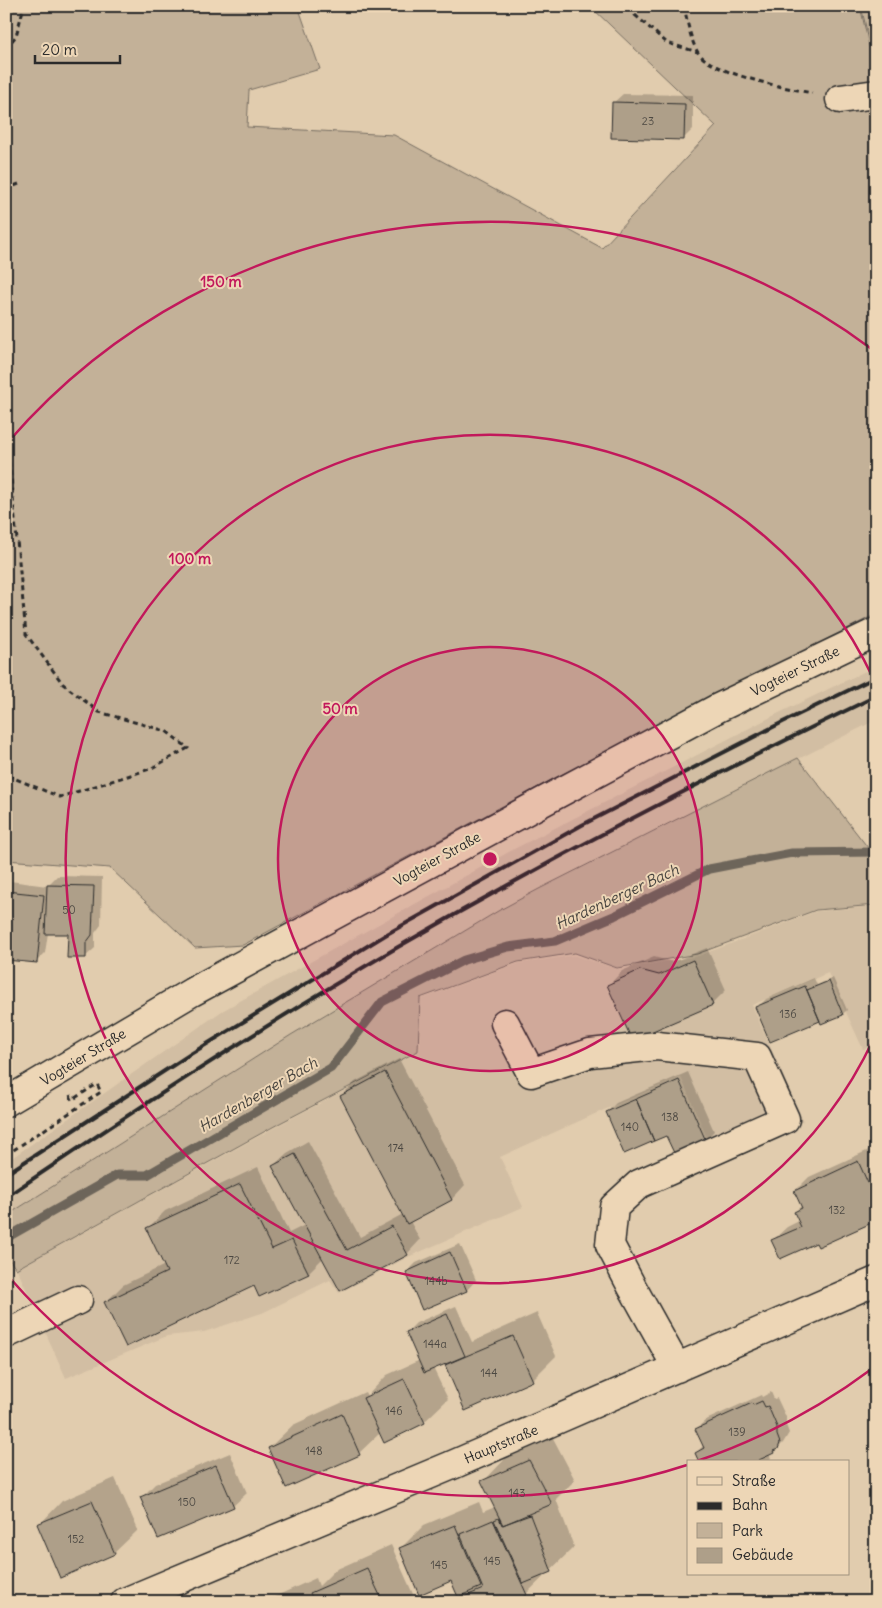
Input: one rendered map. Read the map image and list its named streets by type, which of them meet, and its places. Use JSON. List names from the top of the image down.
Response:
{
  "streets": {
    "main road": ["Vogteier Straße", "Hauptstraße"]
  },
  "water": ["Hardenberger Bach"],
  "house_numbers": [
    "23",
    "50",
    "136",
    "138",
    "140",
    "174",
    "132",
    "172",
    "144b",
    "144a",
    "144",
    "146",
    "139",
    "148",
    "143",
    "150",
    "152",
    "145",
    "145"
  ],
  "legend": [
    "Straße",
    "Bahn",
    "Park",
    "Gebäude"
  ],
  "scale_bar": "20 m",
  "rings": ["150 m", "100 m", "50 m"]
}
